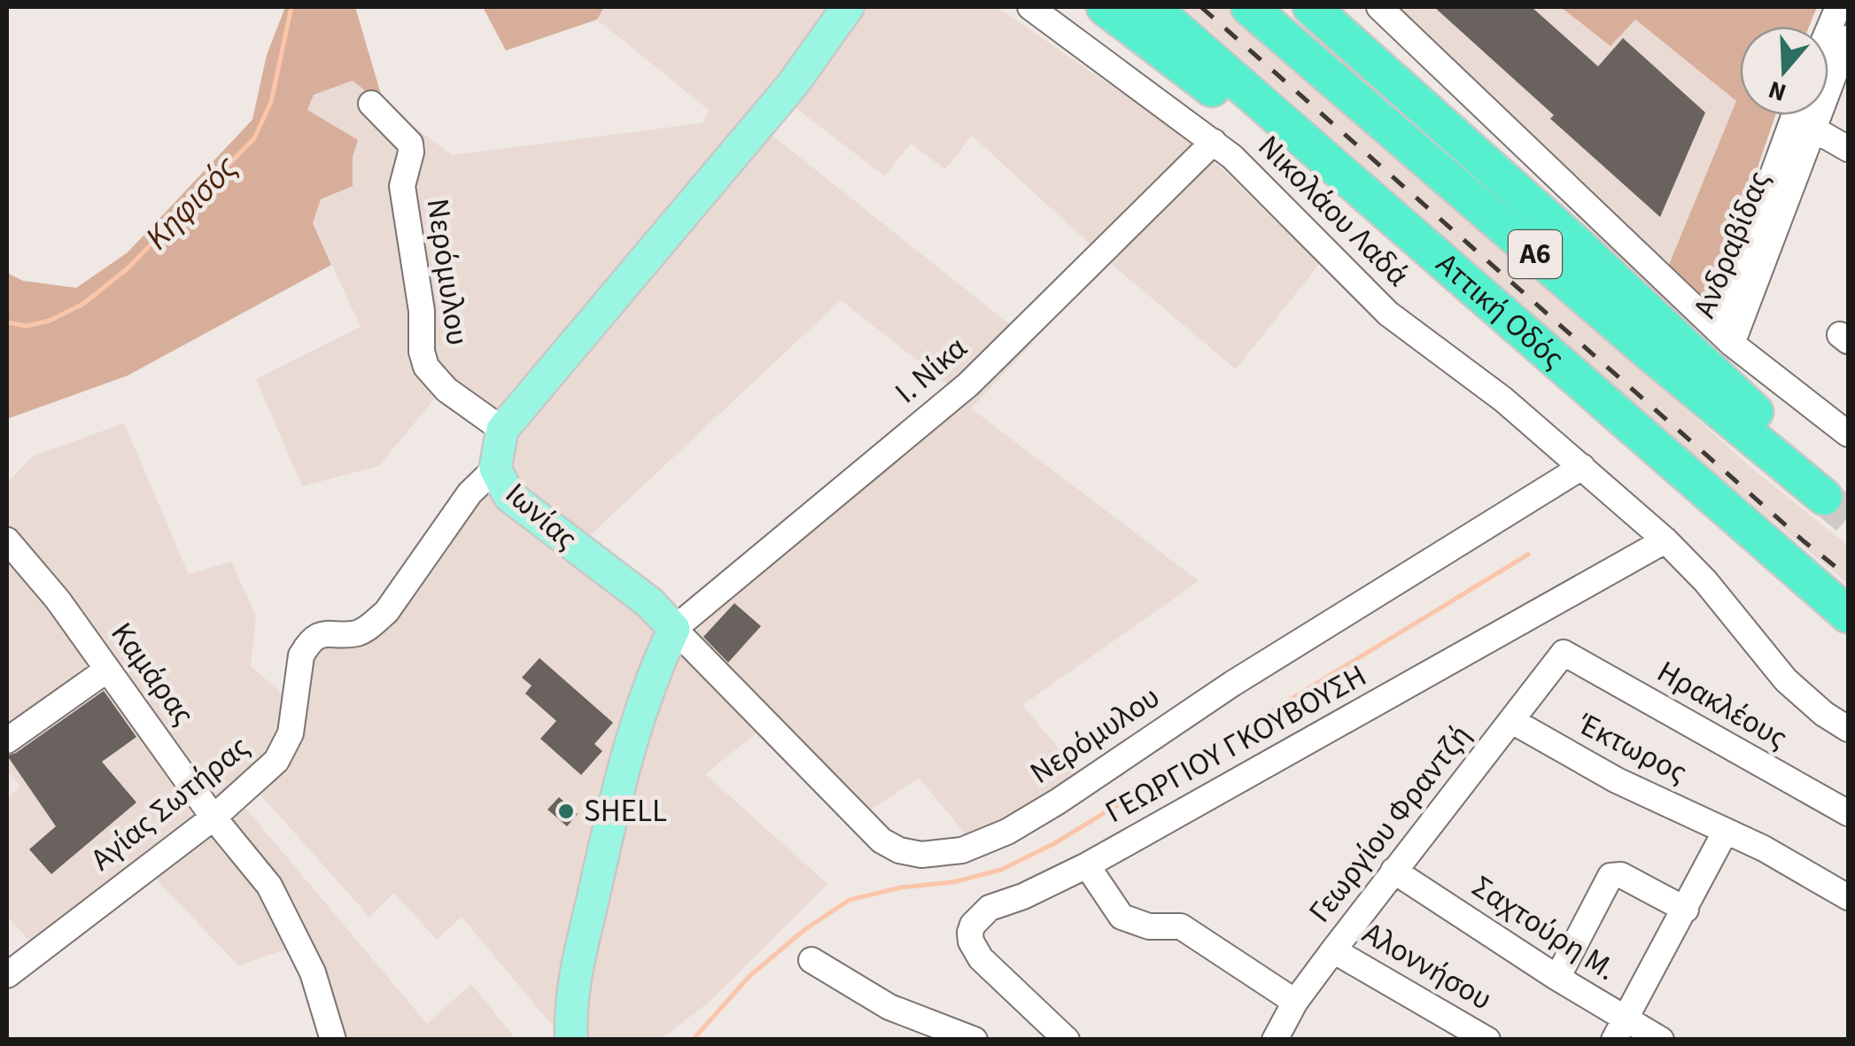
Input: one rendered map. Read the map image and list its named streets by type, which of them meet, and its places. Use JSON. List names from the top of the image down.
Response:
{
  "streets": {
    "highway": ["Α6", "Αττική Οδός"],
    "main road": ["Ιωνίας"],
    "street": [
      "Νικολάου Λαδά",
      "Ανδραβίδας",
      "Νερόμυλου",
      "Ι. Νίκα",
      "Καμάρας",
      "Ηρακλέους",
      "ΓΕΩΡΓΙΟΥ ΓΚΟΥΒΟΥΣΗ",
      "Έκτωρος",
      "Αγίας Σωτήρας",
      "Γεωργίου Φραντζή",
      "Σαχτούρη Μ.",
      "Αλοννήσου"
    ]
  },
  "crossings": [
    ["Νικολάου Λαδά", "Νερόμυλου"],
    ["Νικολάου Λαδά", "Ι. Νίκα"],
    ["Νικολάου Λαδά", "ΓΕΩΡΓΙΟΥ ΓΚΟΥΒΟΥΣΗ"],
    ["Νερόμυλου", "Ι. Νίκα"],
    ["Νερόμυλου", "Ιωνίας"],
    ["Ι. Νίκα", "Ιωνίας"],
    ["Ιωνίας", "Αγίας Σωτήρας"],
    ["Καμάρας", "Αγίας Σωτήρας"],
    ["Ηρακλέους", "Γεωργίου Φραντζή"],
    ["Έκτωρος", "Γεωργίου Φραντζή"],
    ["Γεωργίου Φραντζή", "Σαχτούρη Μ."],
    ["Γεωργίου Φραντζή", "Αλοννήσου"]
  ],
  "water": ["Κηφισός"],
  "places": ["SHELL"],
  "north": "bottom"
}
